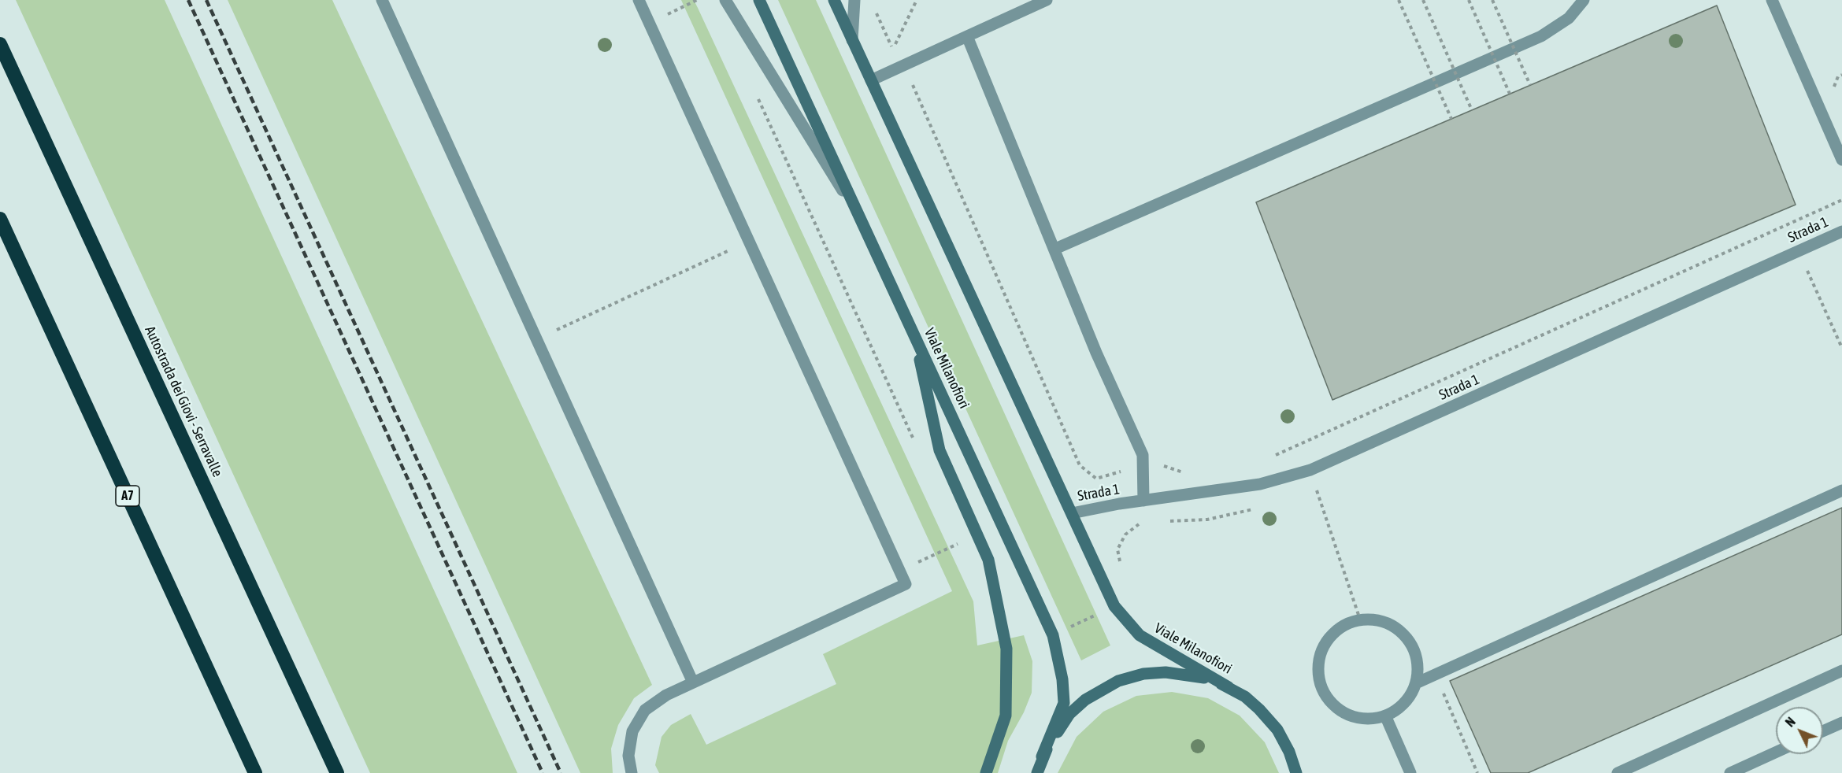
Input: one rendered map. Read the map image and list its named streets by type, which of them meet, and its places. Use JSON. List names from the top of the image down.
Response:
{
  "streets": {
    "highway": ["Autostrada dei Giovi - Serravalle", "A7"],
    "main road": ["Viale Milanofiori"],
    "street": ["Strada 1"]
  },
  "crossings": [
    ["Strada 1", "Viale Milanofiori"]
  ],
  "north": "top left"
}
